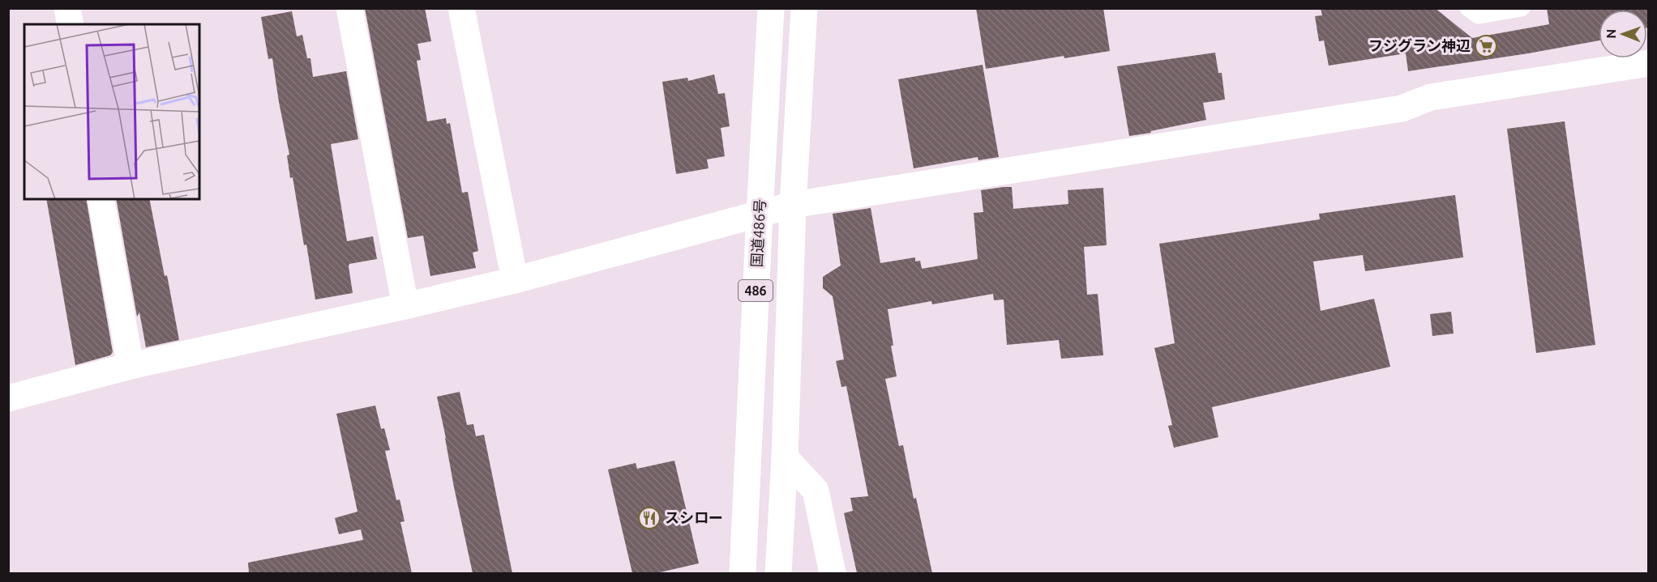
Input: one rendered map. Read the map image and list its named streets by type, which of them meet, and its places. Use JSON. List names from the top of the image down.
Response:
{
  "streets": {
    "main road": ["国道486号", "486"]
  },
  "places": {
    "supermarket": ["フジグラン神辺"],
    "restaurant": ["スシロー"]
  },
  "north": "left"
}
